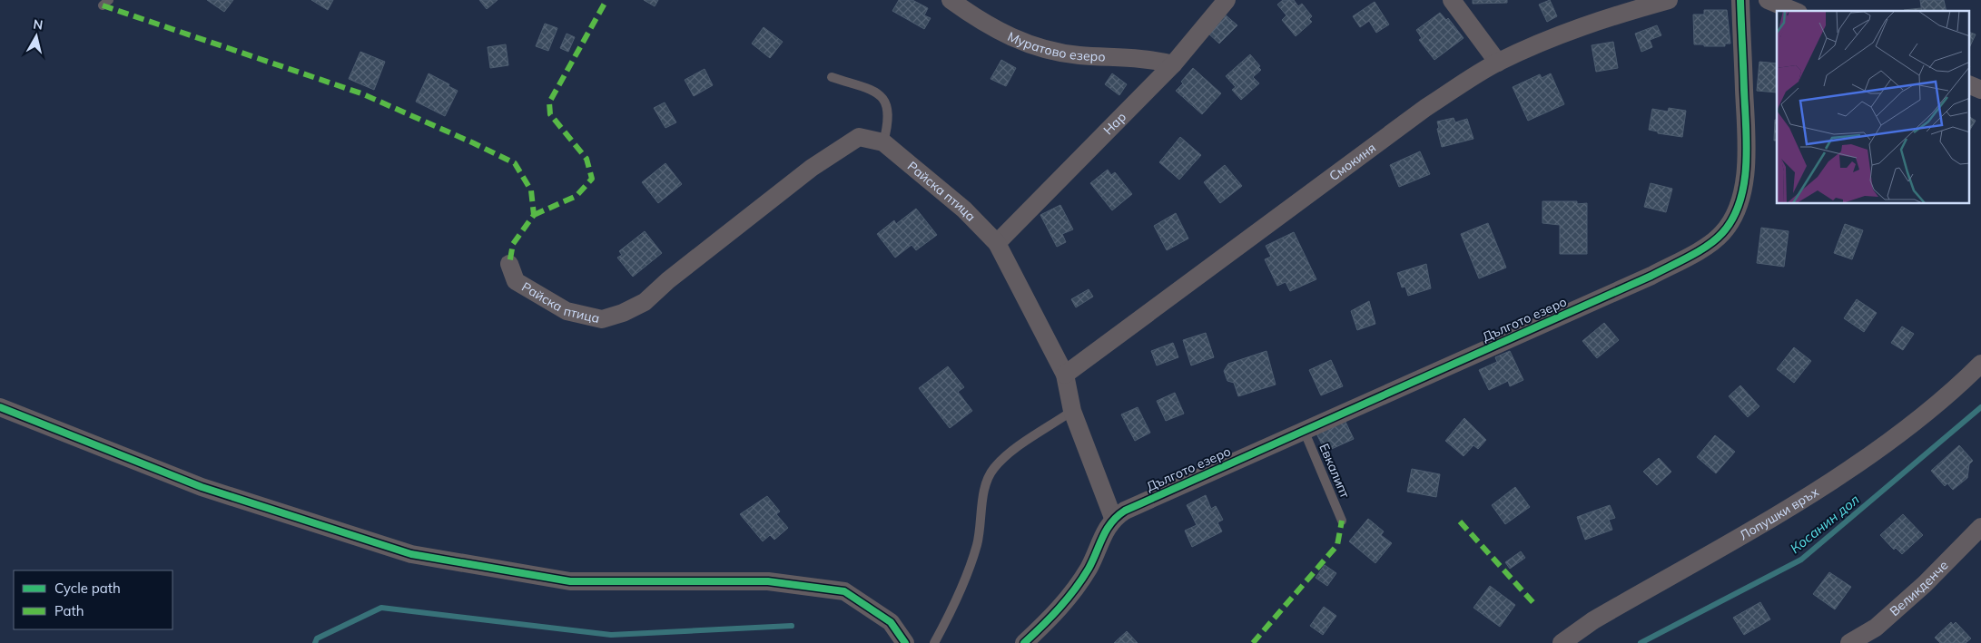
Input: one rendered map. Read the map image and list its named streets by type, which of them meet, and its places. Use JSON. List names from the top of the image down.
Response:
{
  "streets": {
    "street": [
      "Муратово езеро",
      "Нар",
      "Смокиня",
      "Райска птица",
      "Дългото езеро",
      "Лопушки връх",
      "Великденче"
    ],
    "lane": ["Евкалипт"]
  },
  "crossings": [
    ["Муратово езеро", "Нар"],
    ["Нар", "Райска птица"],
    ["Смокиня", "Райска птица"],
    ["Райска птица", "Дългото езеро"],
    ["Дългото езеро", "Евкалипт"]
  ],
  "water": ["Косанин дол"],
  "legend": ["Cycle path", "Path"],
  "north": "top"
}
